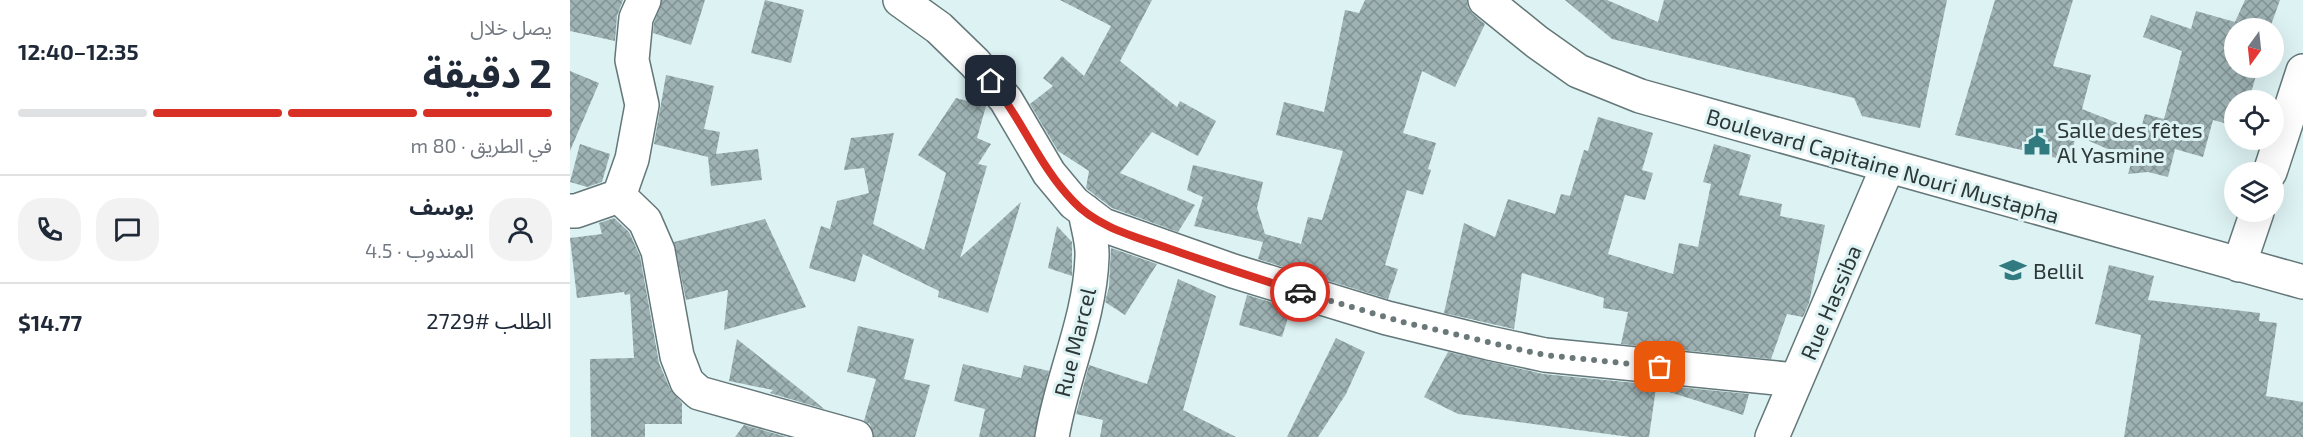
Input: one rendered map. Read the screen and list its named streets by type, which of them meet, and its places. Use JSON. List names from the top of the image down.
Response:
{
  "streets": {
    "street": ["Boulevard Capitaine Nouri Mustapha", "Rue Hassiba", "Rue Marcel"]
  },
  "crossings": [
    ["Boulevard Capitaine Nouri Mustapha", "Rue Hassiba"]
  ],
  "places": {
    "public building": ["Salle des fêtes Al Yasmine"],
    "school or university": ["Bellil"]
  },
  "north": "bottom",
  "page": {
    "heading": ["2 دقيقة", "يصل خلال", "12:35–12:40"],
    "panel": [
      "يوسف",
      "المندوب · 4.5",
      "الطلب #2729",
      "$14.77"
    ],
    "bar": "في الطريق · 80 m"
  }
}
